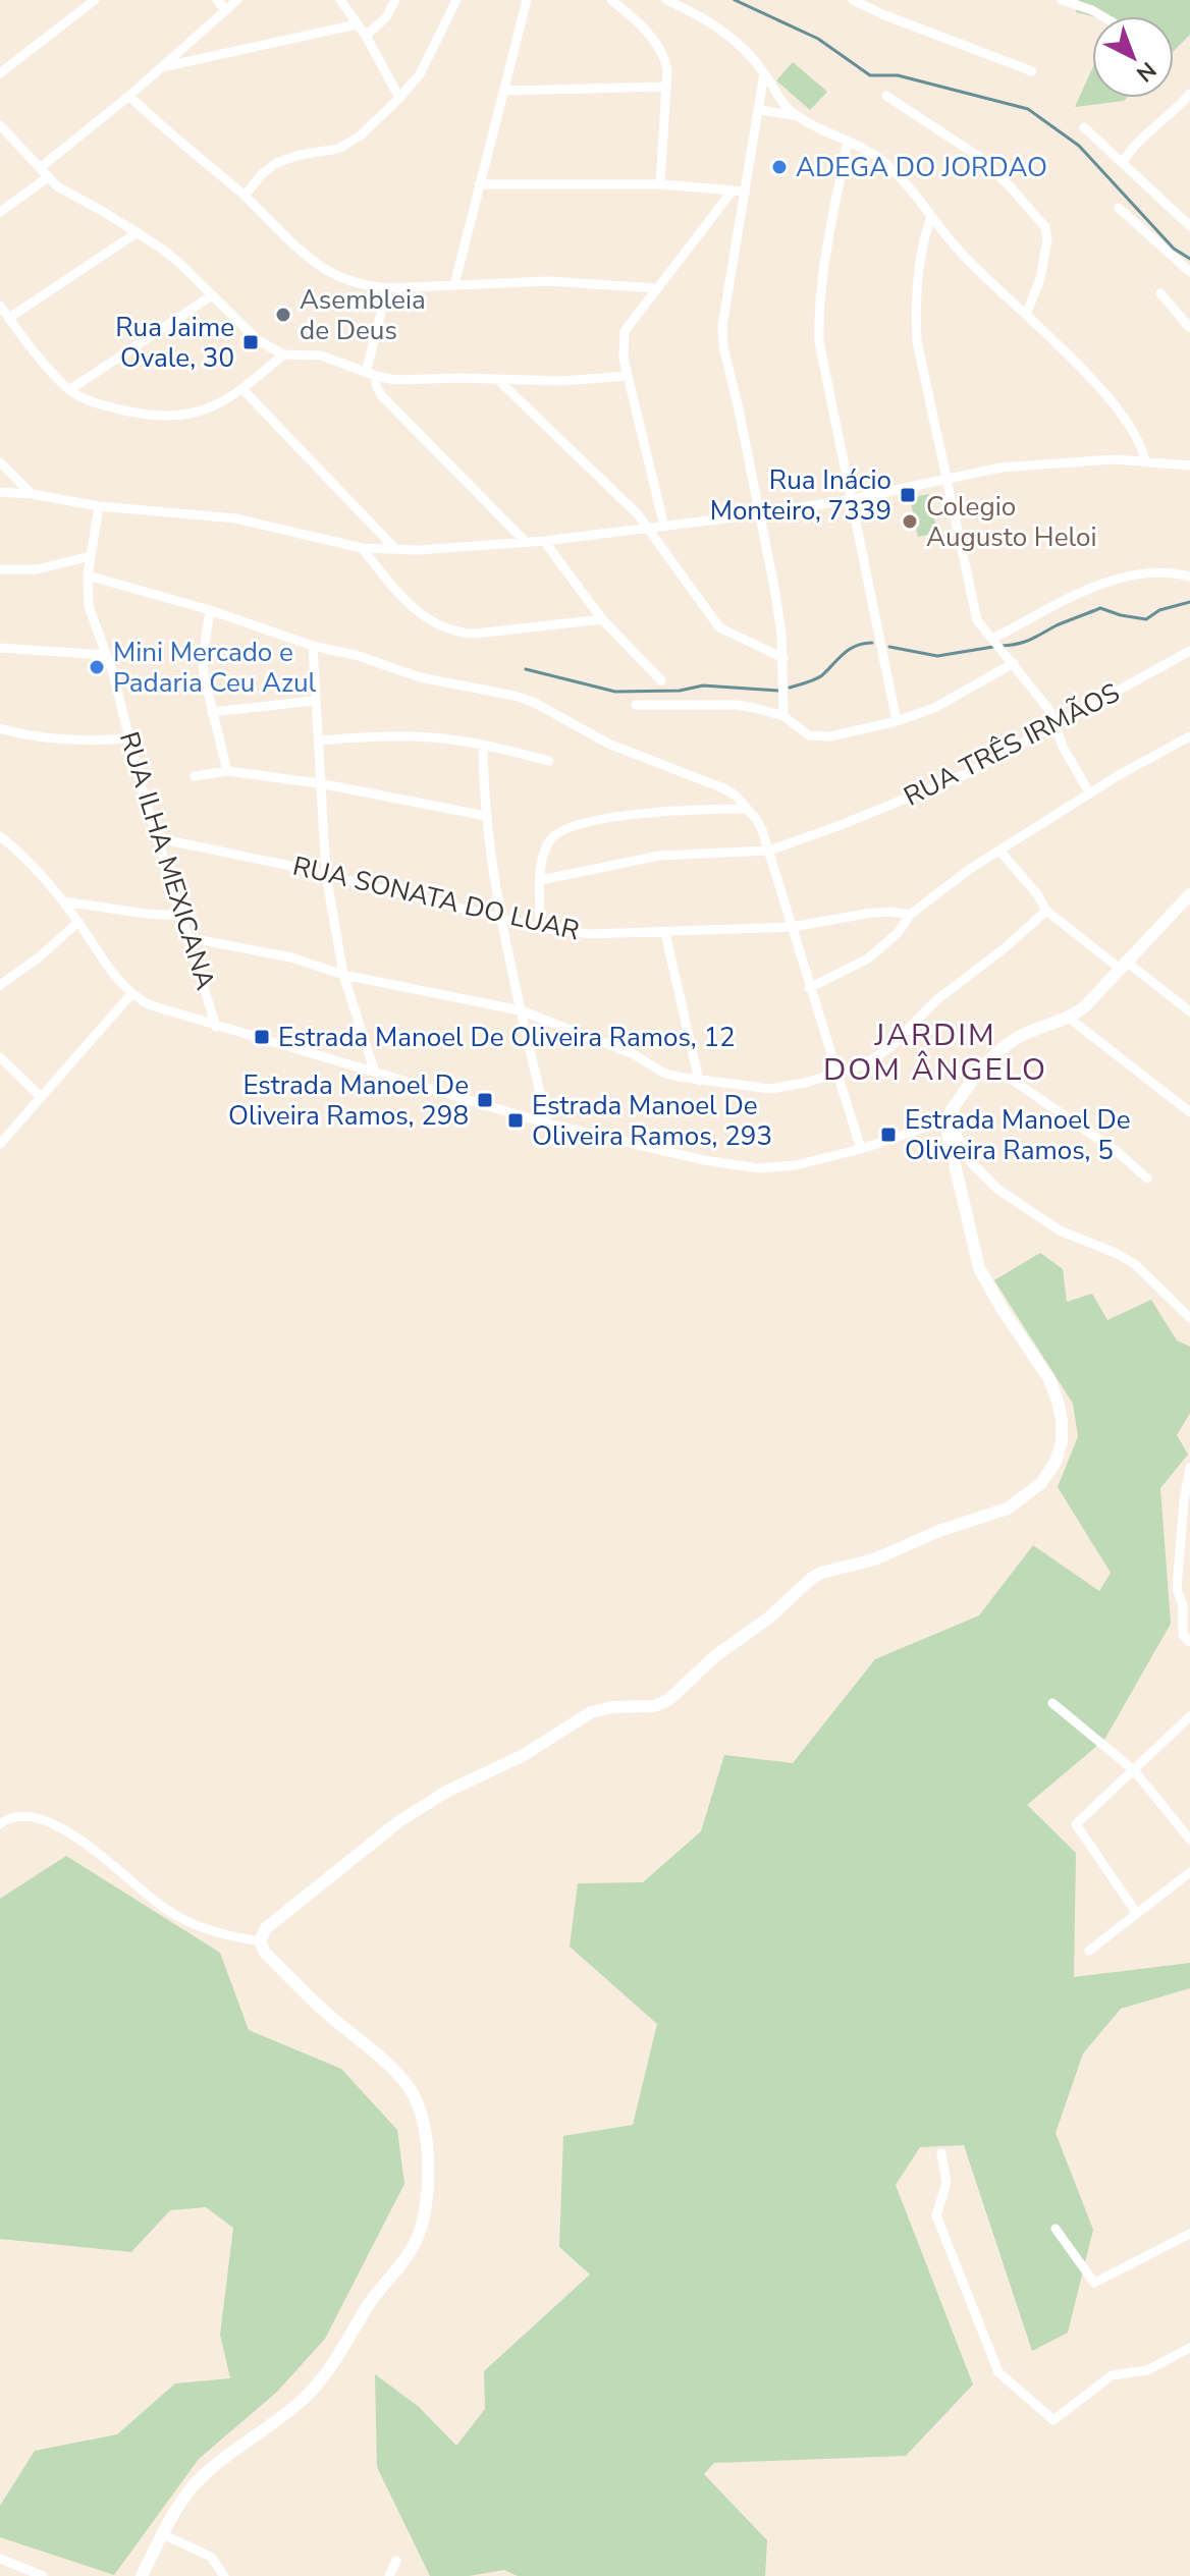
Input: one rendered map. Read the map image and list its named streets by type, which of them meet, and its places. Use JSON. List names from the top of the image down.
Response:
{
  "streets": {
    "street": ["RUA TRÊS IRMÃOS", "RUA ILHA MEXICANA", "RUA SONATA DO LUAR"]
  },
  "crossings": [
    ["RUA ILHA MEXICANA", "RUA SONATA DO LUAR"]
  ],
  "districts": ["JARDIM DOM ÂNGELO"],
  "places": {
    "other": [
      "ADEGA DO JORDAO",
      "Asembleia de Deus",
      "Colegio Augusto Heloi",
      "Mini Mercado e Padaria Ceu Azul"
    ],
    "transit": [
      "Rua Jaime Ovale, 30",
      "Rua Inácio Monteiro, 7339",
      "Estrada Manoel De Oliveira Ramos, 12",
      "Estrada Manoel De Oliveira Ramos, 298",
      "Estrada Manoel De Oliveira Ramos, 293",
      "Estrada Manoel De Oliveira Ramos, 5"
    ]
  },
  "north": "bottom right"
}
